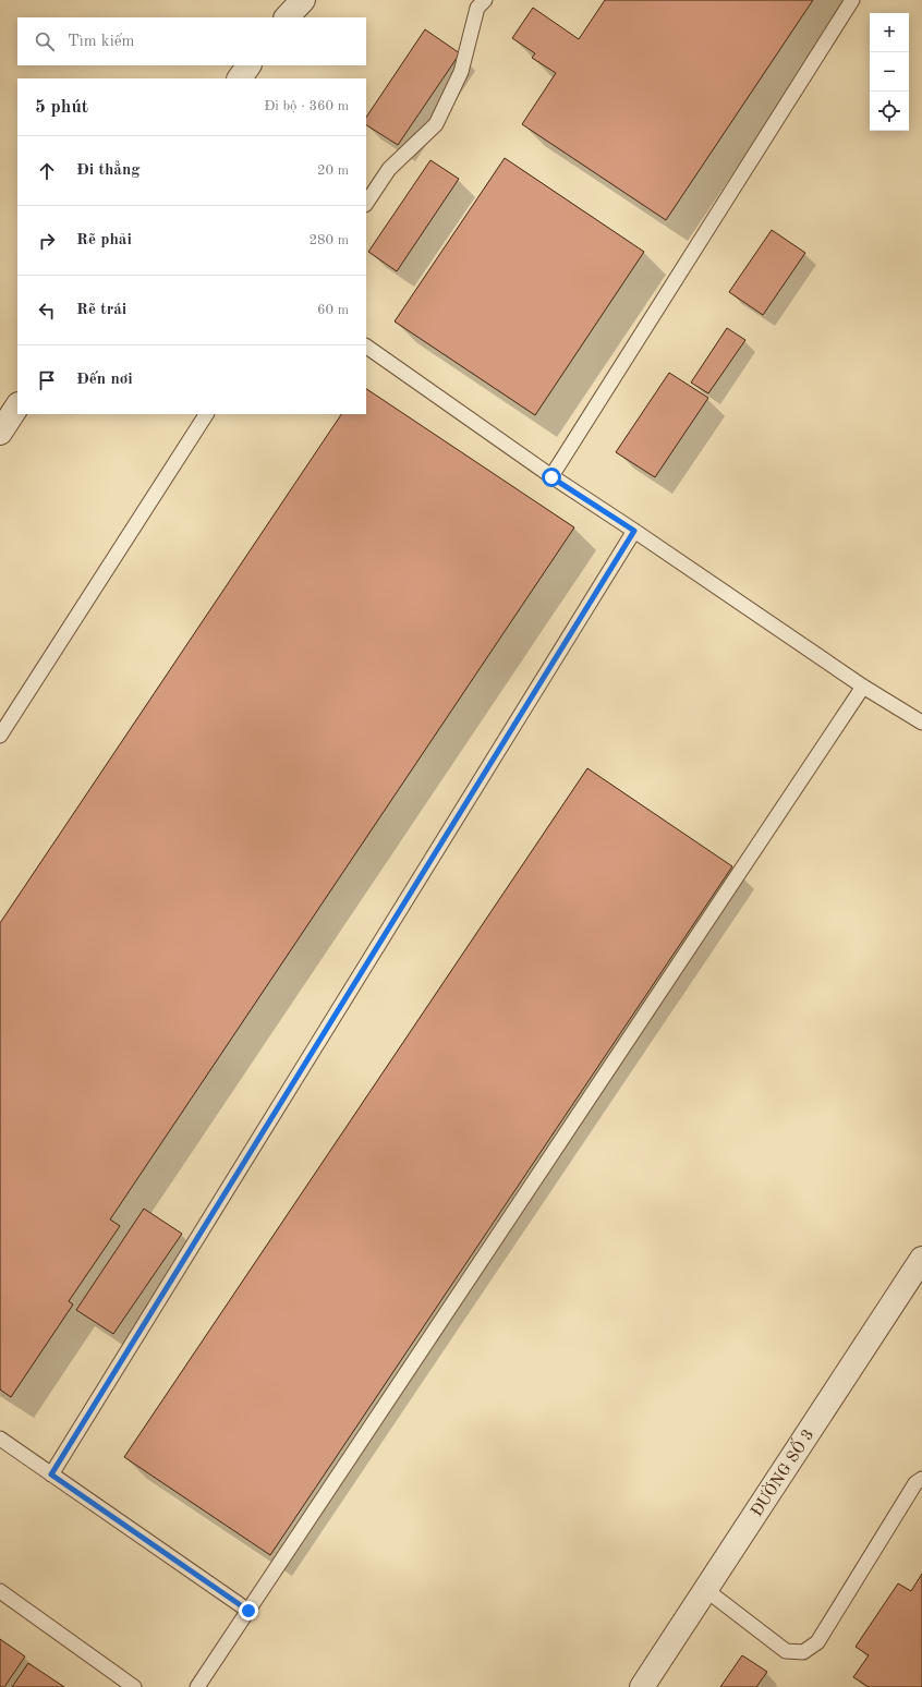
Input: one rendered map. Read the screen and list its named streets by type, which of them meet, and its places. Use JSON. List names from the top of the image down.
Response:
{
  "streets": {
    "street": ["ĐƯỜNG SỐ 3"]
  },
  "page": {
    "map_buttons": ["+", "−"],
    "search": "Tìm kiếm",
    "heading": ["5 phút", "Đi bộ · 360 m"],
    "list": [
      ["Đi thẳng", "20 m"],
      ["Rẽ phải", "280 m"],
      ["Rẽ trái", "60 m"],
      "Đến nơi"
    ]
  }
}
